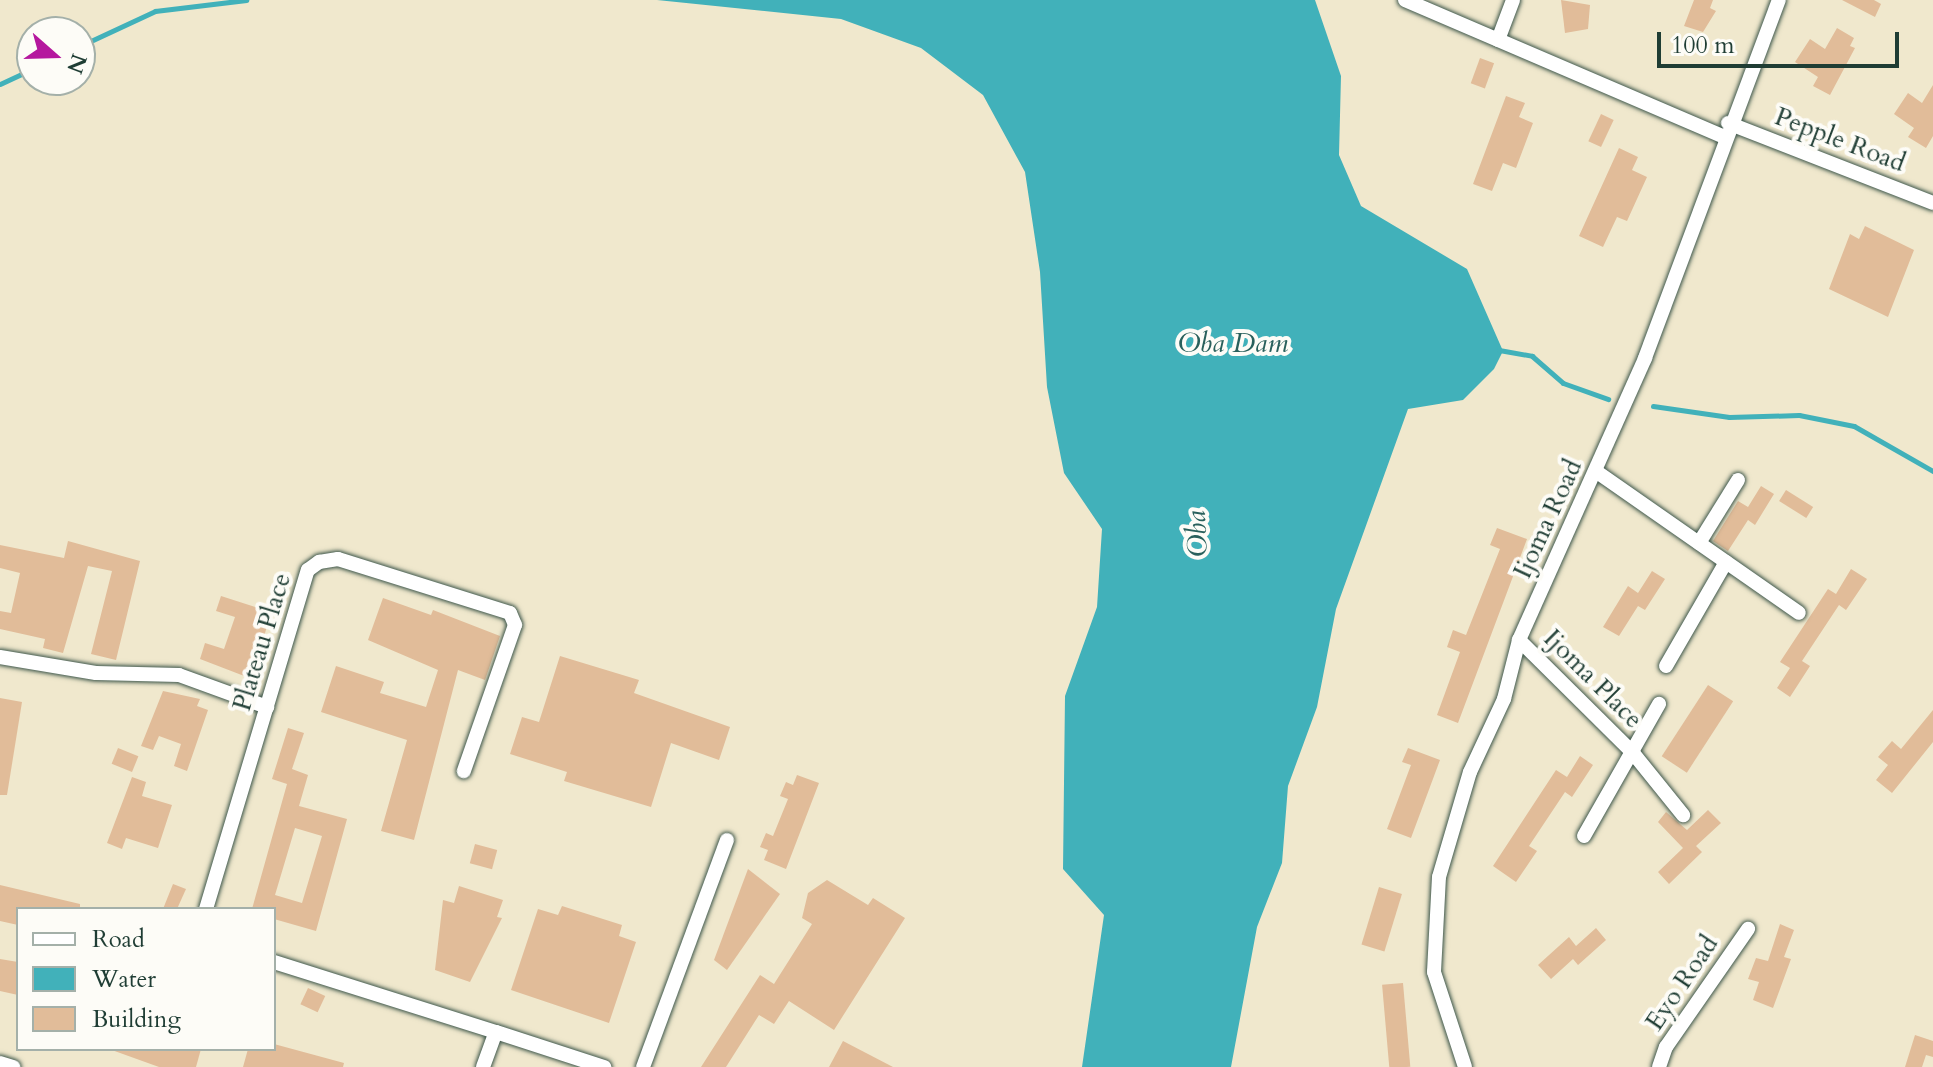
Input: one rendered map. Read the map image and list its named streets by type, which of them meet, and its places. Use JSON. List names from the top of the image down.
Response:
{
  "streets": {
    "street": [
      "Pepple Road",
      "Ijoma Road",
      "Plateau Place",
      "Ijoma Place",
      "Eyo Road"
    ]
  },
  "crossings": [
    ["Pepple Road", "Ijoma Road"],
    ["Ijoma Road", "Ijoma Place"]
  ],
  "water": ["Oba Dam", "Oba"],
  "legend": ["Road", "Water", "Building"],
  "scale_bar": "100 m",
  "north": "right"
}
